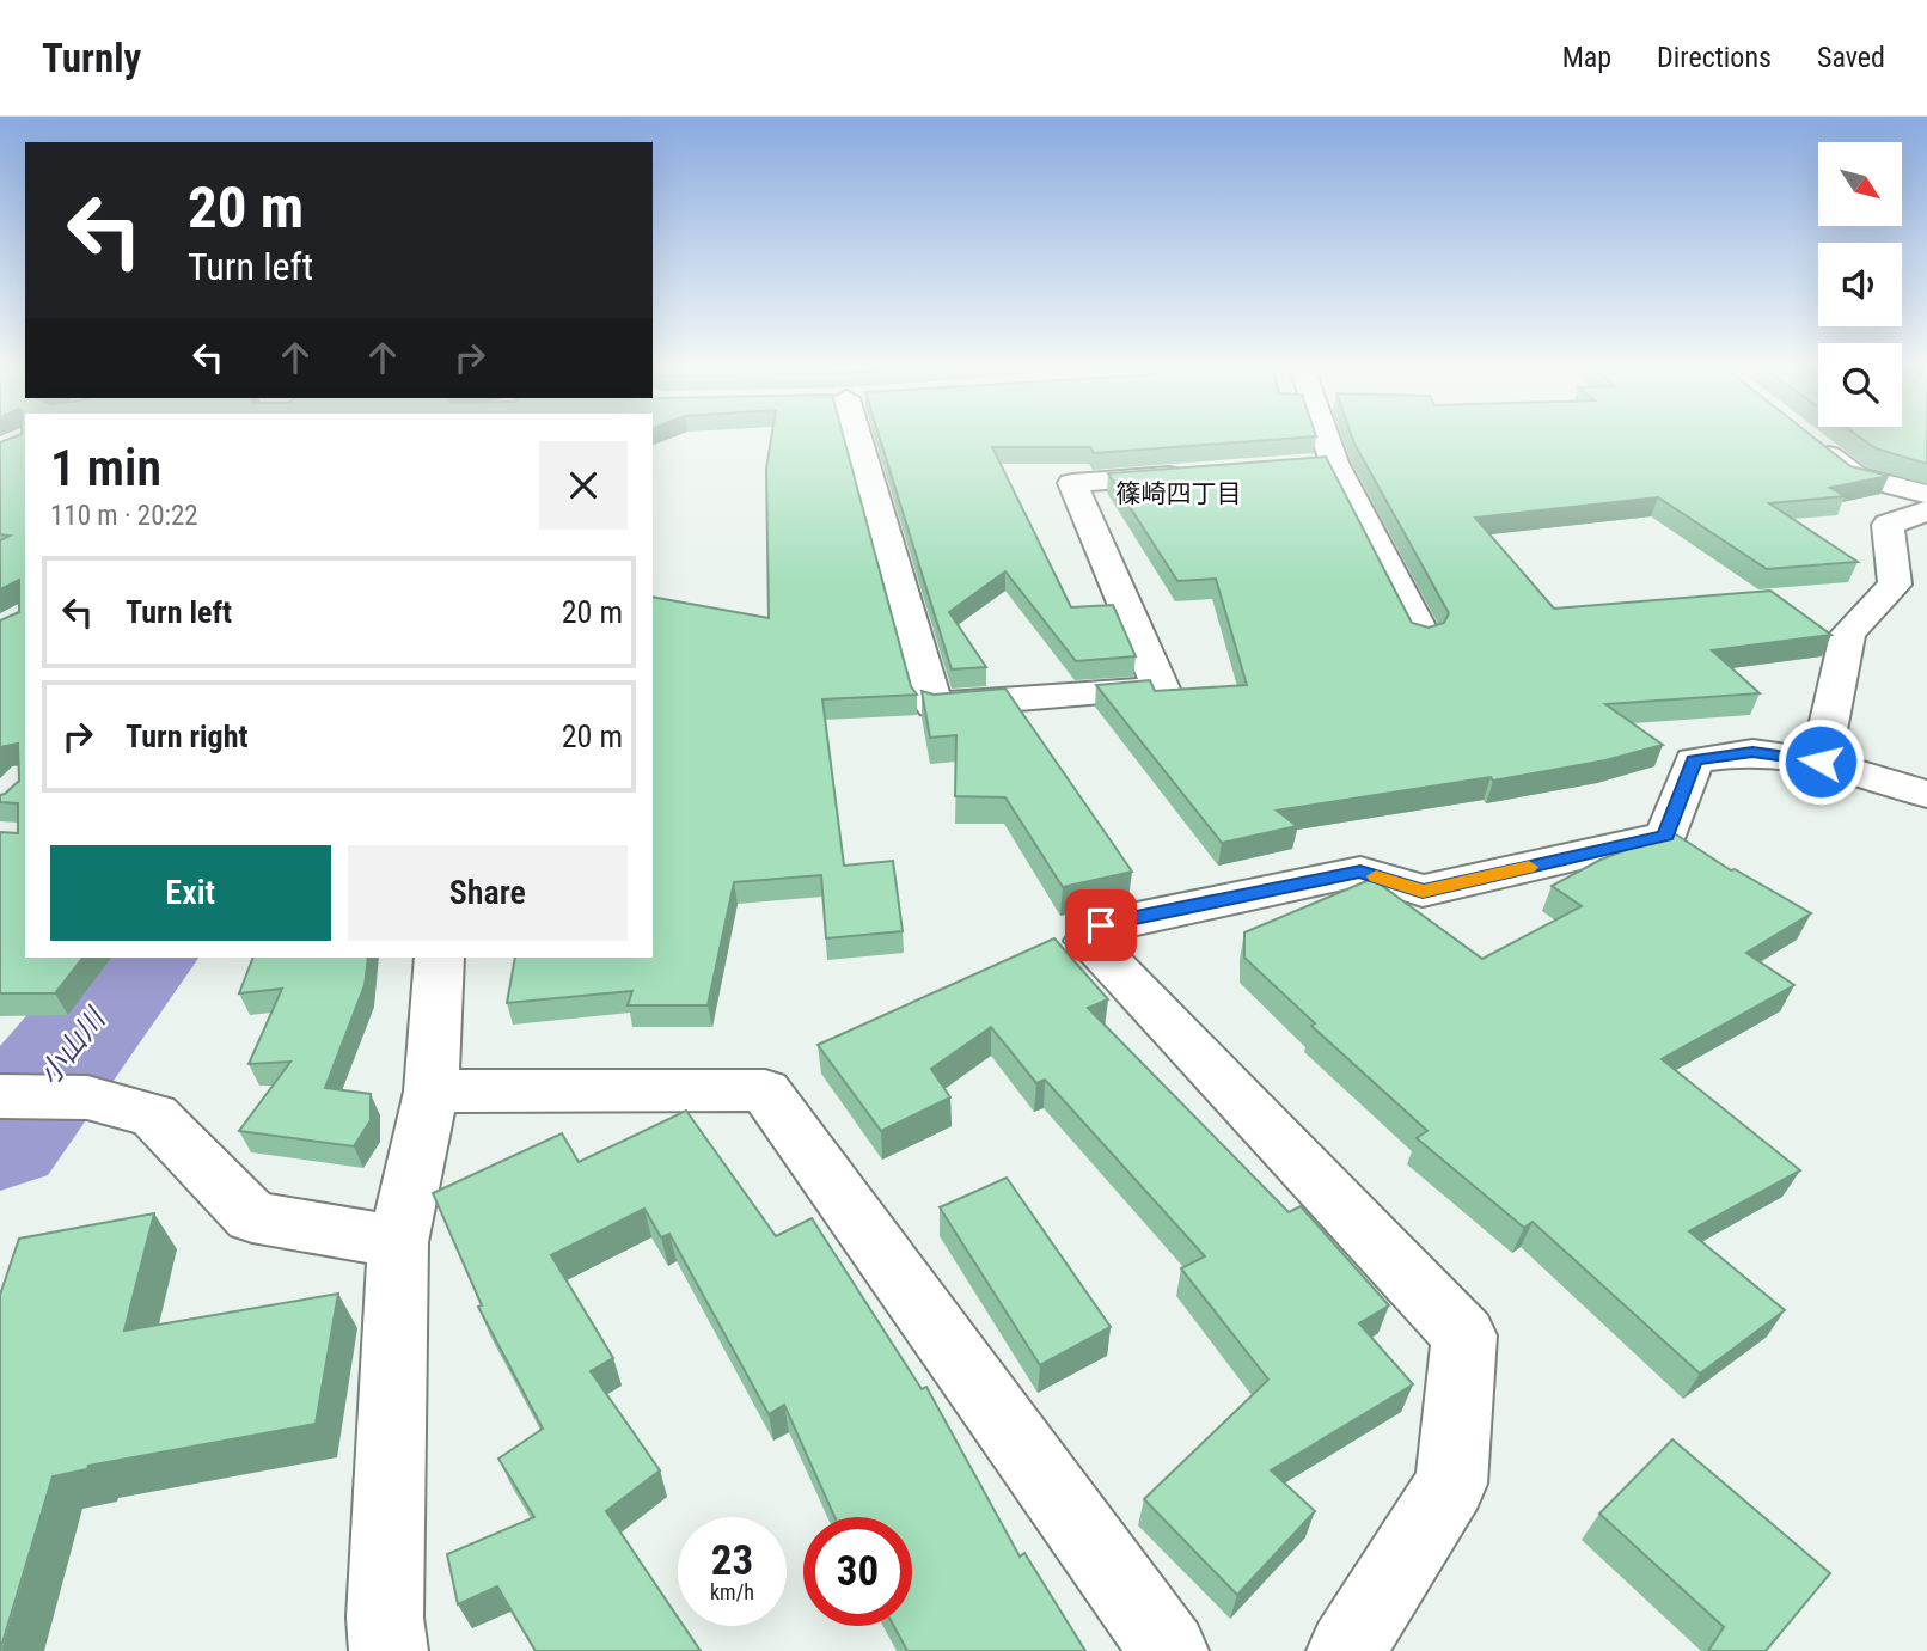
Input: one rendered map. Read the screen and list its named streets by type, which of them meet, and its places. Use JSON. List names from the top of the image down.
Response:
{
  "districts": ["篠崎四丁目"],
  "water": ["小山川"],
  "north": "bottom right",
  "page": {
    "header": "Turnly",
    "nav": ["Map", "Directions", "Saved"],
    "turn": ["20 m", "Turn left"],
    "heading": ["1 min", "110 m · 20:22"],
    "list": [
      {
        "name": "Turn left",
        "value": "20 m"
      },
      {
        "name": "Turn right",
        "value": "20 m"
      }
    ],
    "buttons": ["Exit", "Share"],
    "speed": "23 km/h",
    "limit": "30"
  }
}
